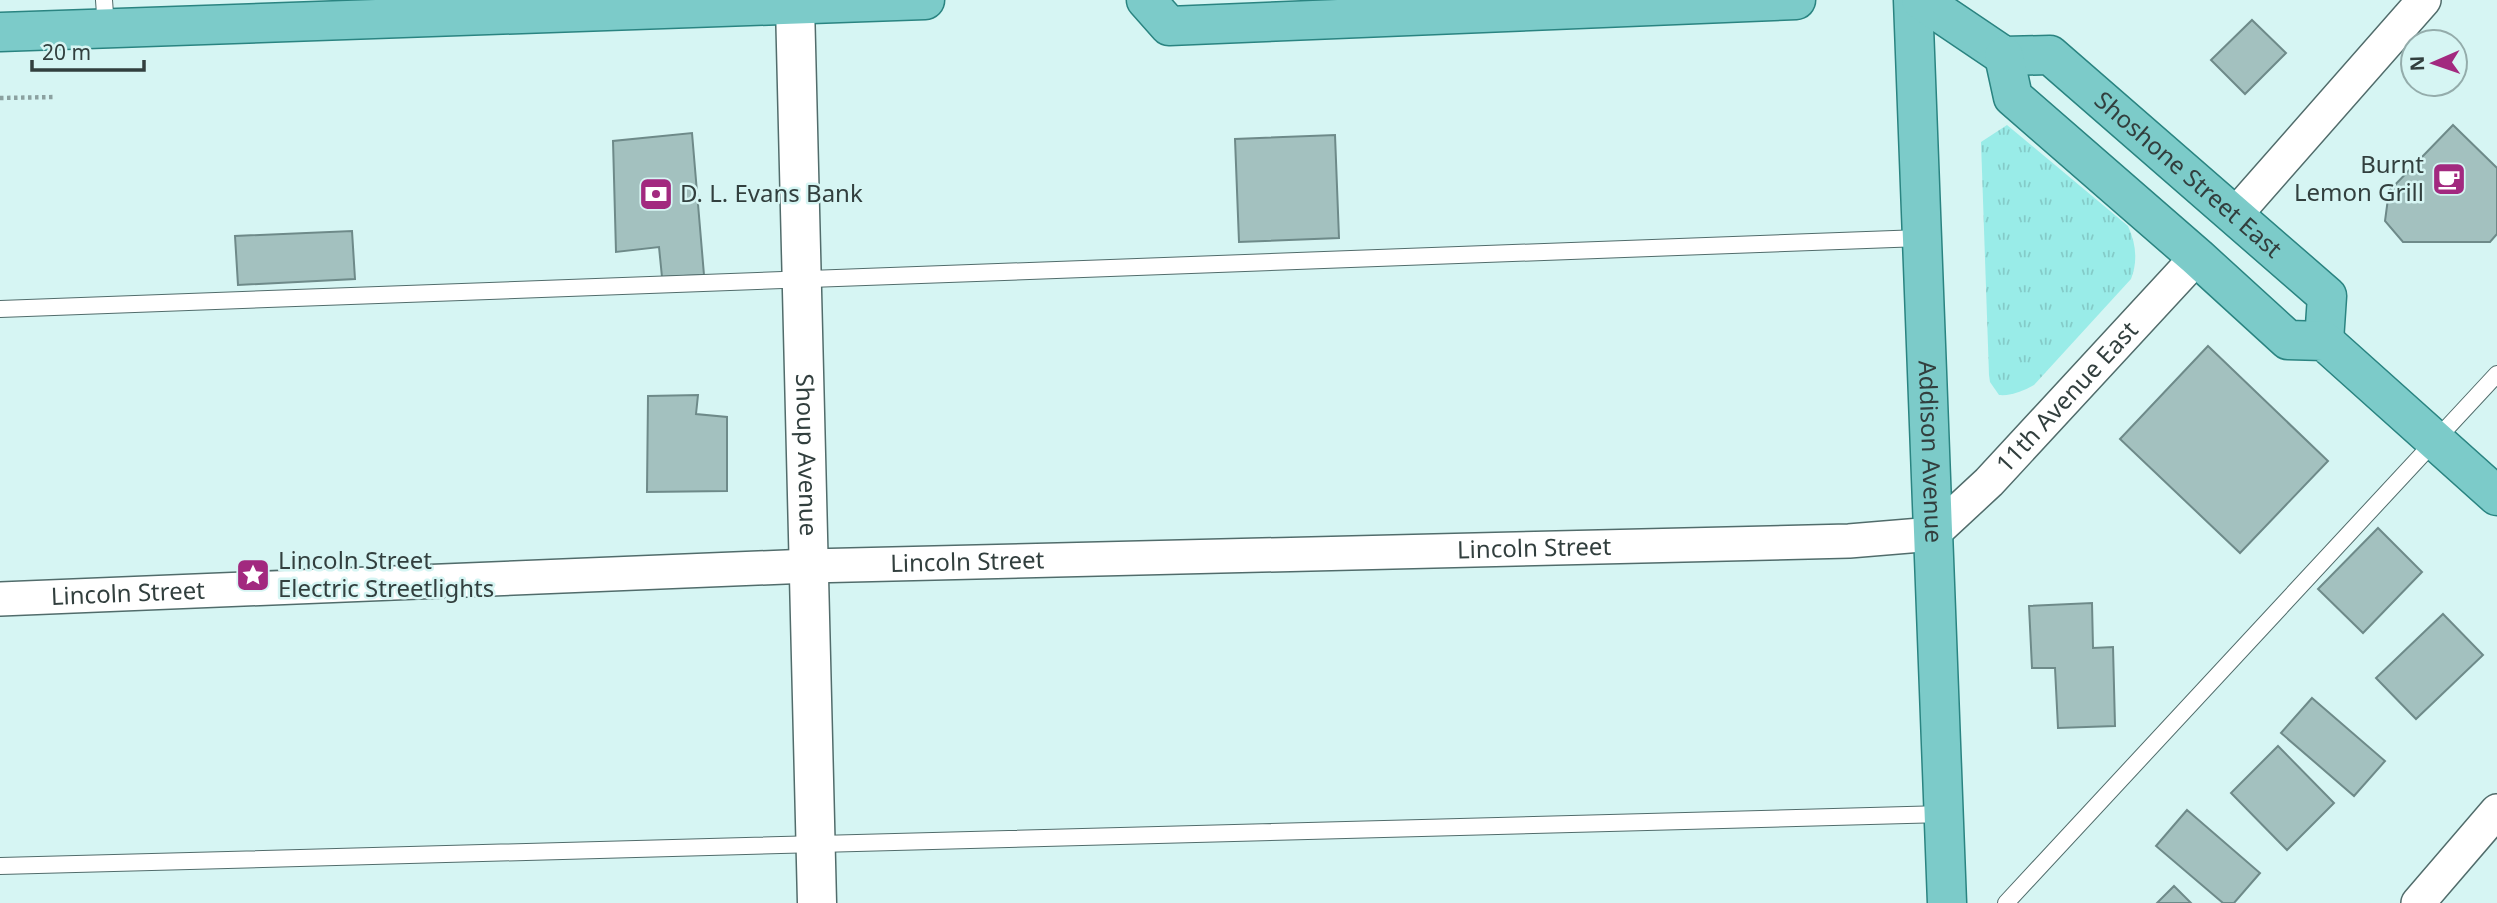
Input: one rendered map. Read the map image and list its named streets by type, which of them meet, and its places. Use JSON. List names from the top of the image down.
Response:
{
  "streets": {
    "main road": ["Shoshone Street East", "Addison Avenue"],
    "street": ["11th Avenue East", "Shoup Avenue", "Lincoln Street"]
  },
  "crossings": [
    ["11th Avenue East", "Addison Avenue"],
    ["11th Avenue East", "Lincoln Street"],
    ["Addison Avenue", "Lincoln Street"],
    ["Shoup Avenue", "Lincoln Street"]
  ],
  "places": {
    "cafe": ["Burnt Lemon Grill"],
    "bank": ["D. L. Evans Bank"],
    "place": ["Lincoln Street Electric Streetlights"]
  },
  "scale_bar": "20 m",
  "north": "left"
}
